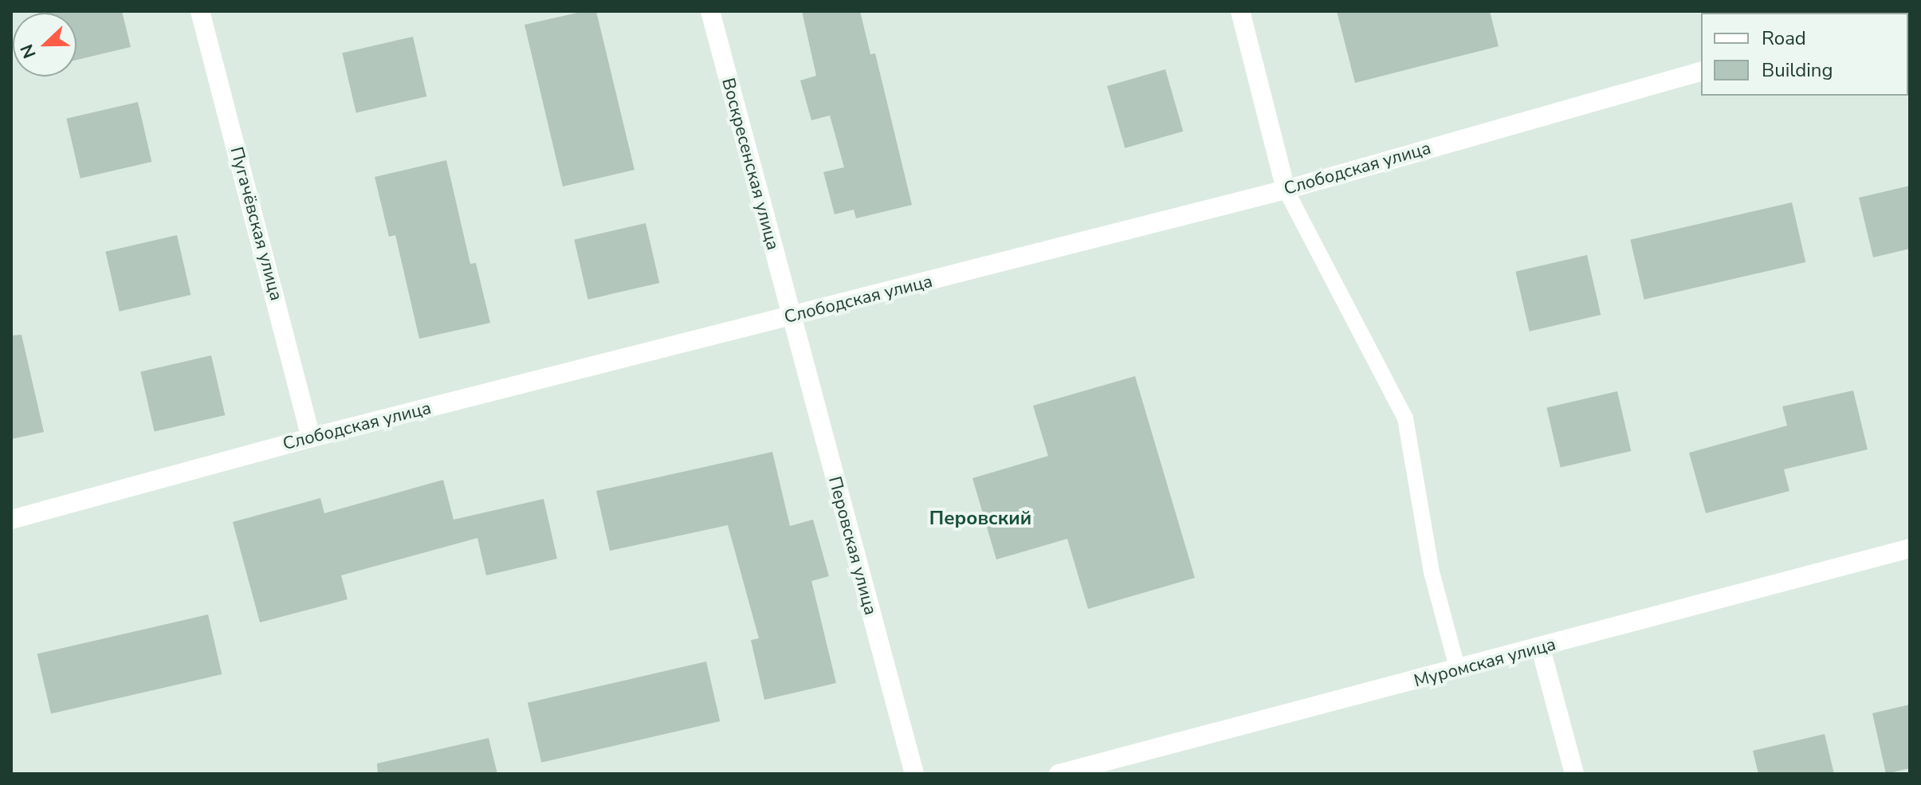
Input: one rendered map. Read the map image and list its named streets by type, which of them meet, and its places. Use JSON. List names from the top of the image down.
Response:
{
  "streets": {
    "street": [
      "Воскресенская улица",
      "Слободская улица",
      "Пугачёвская улица",
      "Перовская улица",
      "Муромская улица"
    ]
  },
  "crossings": [
    ["Воскресенская улица", "Слободская улица"],
    ["Воскресенская улица", "Перовская улица"],
    ["Слободская улица", "Пугачёвская улица"],
    ["Слободская улица", "Перовская улица"]
  ],
  "districts": ["Перовский"],
  "legend": ["Road", "Building"],
  "north": "left"
}
